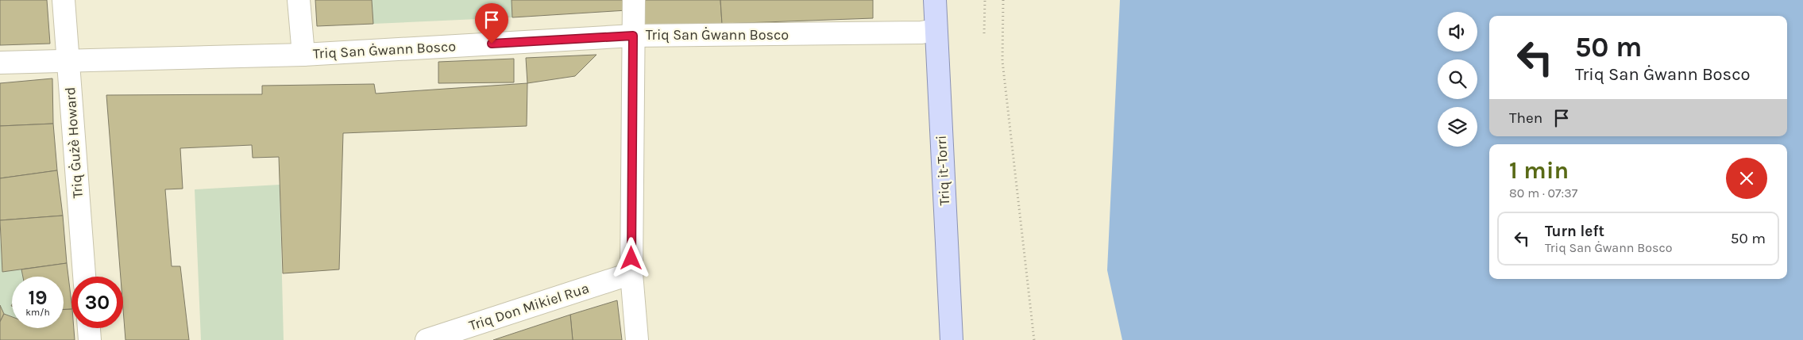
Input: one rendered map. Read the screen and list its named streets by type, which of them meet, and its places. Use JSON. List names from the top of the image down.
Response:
{
  "streets": {
    "main road": ["Triq it-Torri"],
    "street": ["Triq San Ġwann Bosco", "Triq Ġużè Howard", "Triq Don Mikiel Rua"]
  },
  "crossings": [
    ["Triq San Ġwann Bosco", "Triq Ġużè Howard"],
    ["Triq San Ġwann Bosco", "Triq it-Torri"]
  ],
  "page": {
    "turn": ["50 m", "Triq San Ġwann Bosco"],
    "then": "Then",
    "heading": ["1 min", "80 m · 07:37"],
    "list": [
      {
        "name": "Turn left",
        "note": "Triq San Ġwann Bosco",
        "value": "50 m"
      }
    ],
    "speed": "19 km/h",
    "limit": "30"
  }
}
